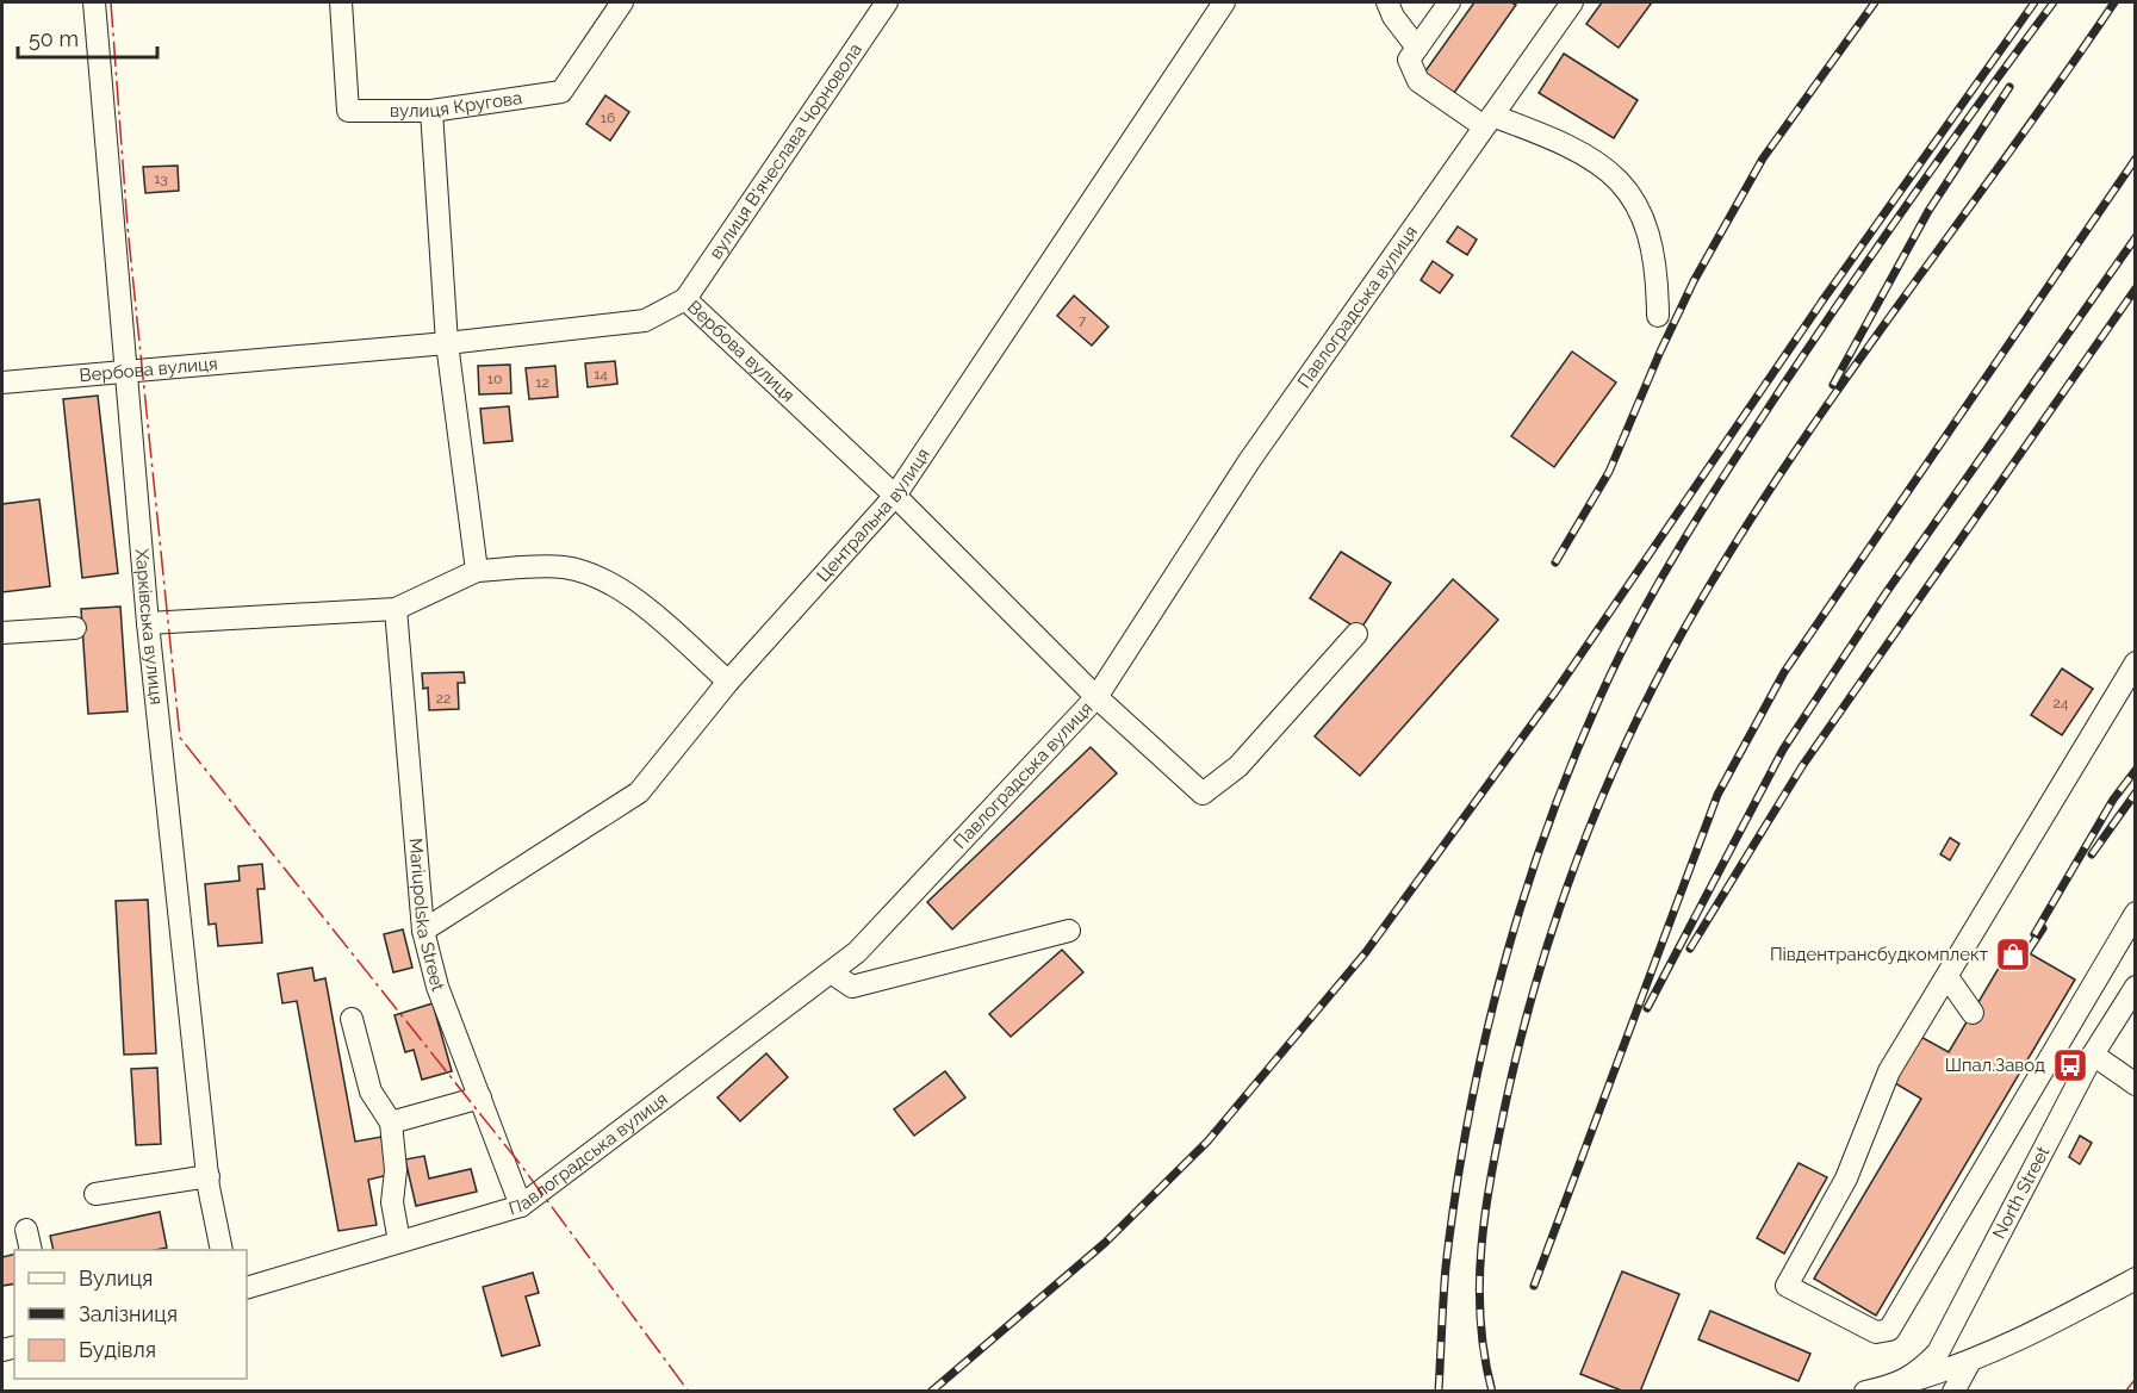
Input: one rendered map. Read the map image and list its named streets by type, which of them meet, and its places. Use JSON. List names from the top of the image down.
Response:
{
  "streets": {
    "street": [
      "вулиця Кругова",
      "вулиця В'ячеслава Чорновола",
      "Павлоградська вулиця",
      "Вербова вулиця",
      "Центральна вулиця",
      "Харківська вулиця",
      "Mariupolska Street",
      "North Street"
    ]
  },
  "crossings": [
    ["вулиця В'ячеслава Чорновола", "Вербова вулиця"],
    ["Павлоградська вулиця", "Вербова вулиця"],
    ["Павлоградська вулиця", "Mariupolska Street"],
    ["Вербова вулиця", "Центральна вулиця"],
    ["Вербова вулиця", "Харківська вулиця"],
    ["Центральна вулиця", "Mariupolska Street"]
  ],
  "places": {
    "shop": ["Південтрансбудкомплект"],
    "bus stop": ["Шпал.Завод"]
  },
  "house_numbers": [
    "16",
    "13",
    "7",
    "14",
    "10",
    "12",
    "22",
    "24"
  ],
  "legend": ["Вулиця", "Залізниця", "Будівля"],
  "scale_bar": "50 m"
}
